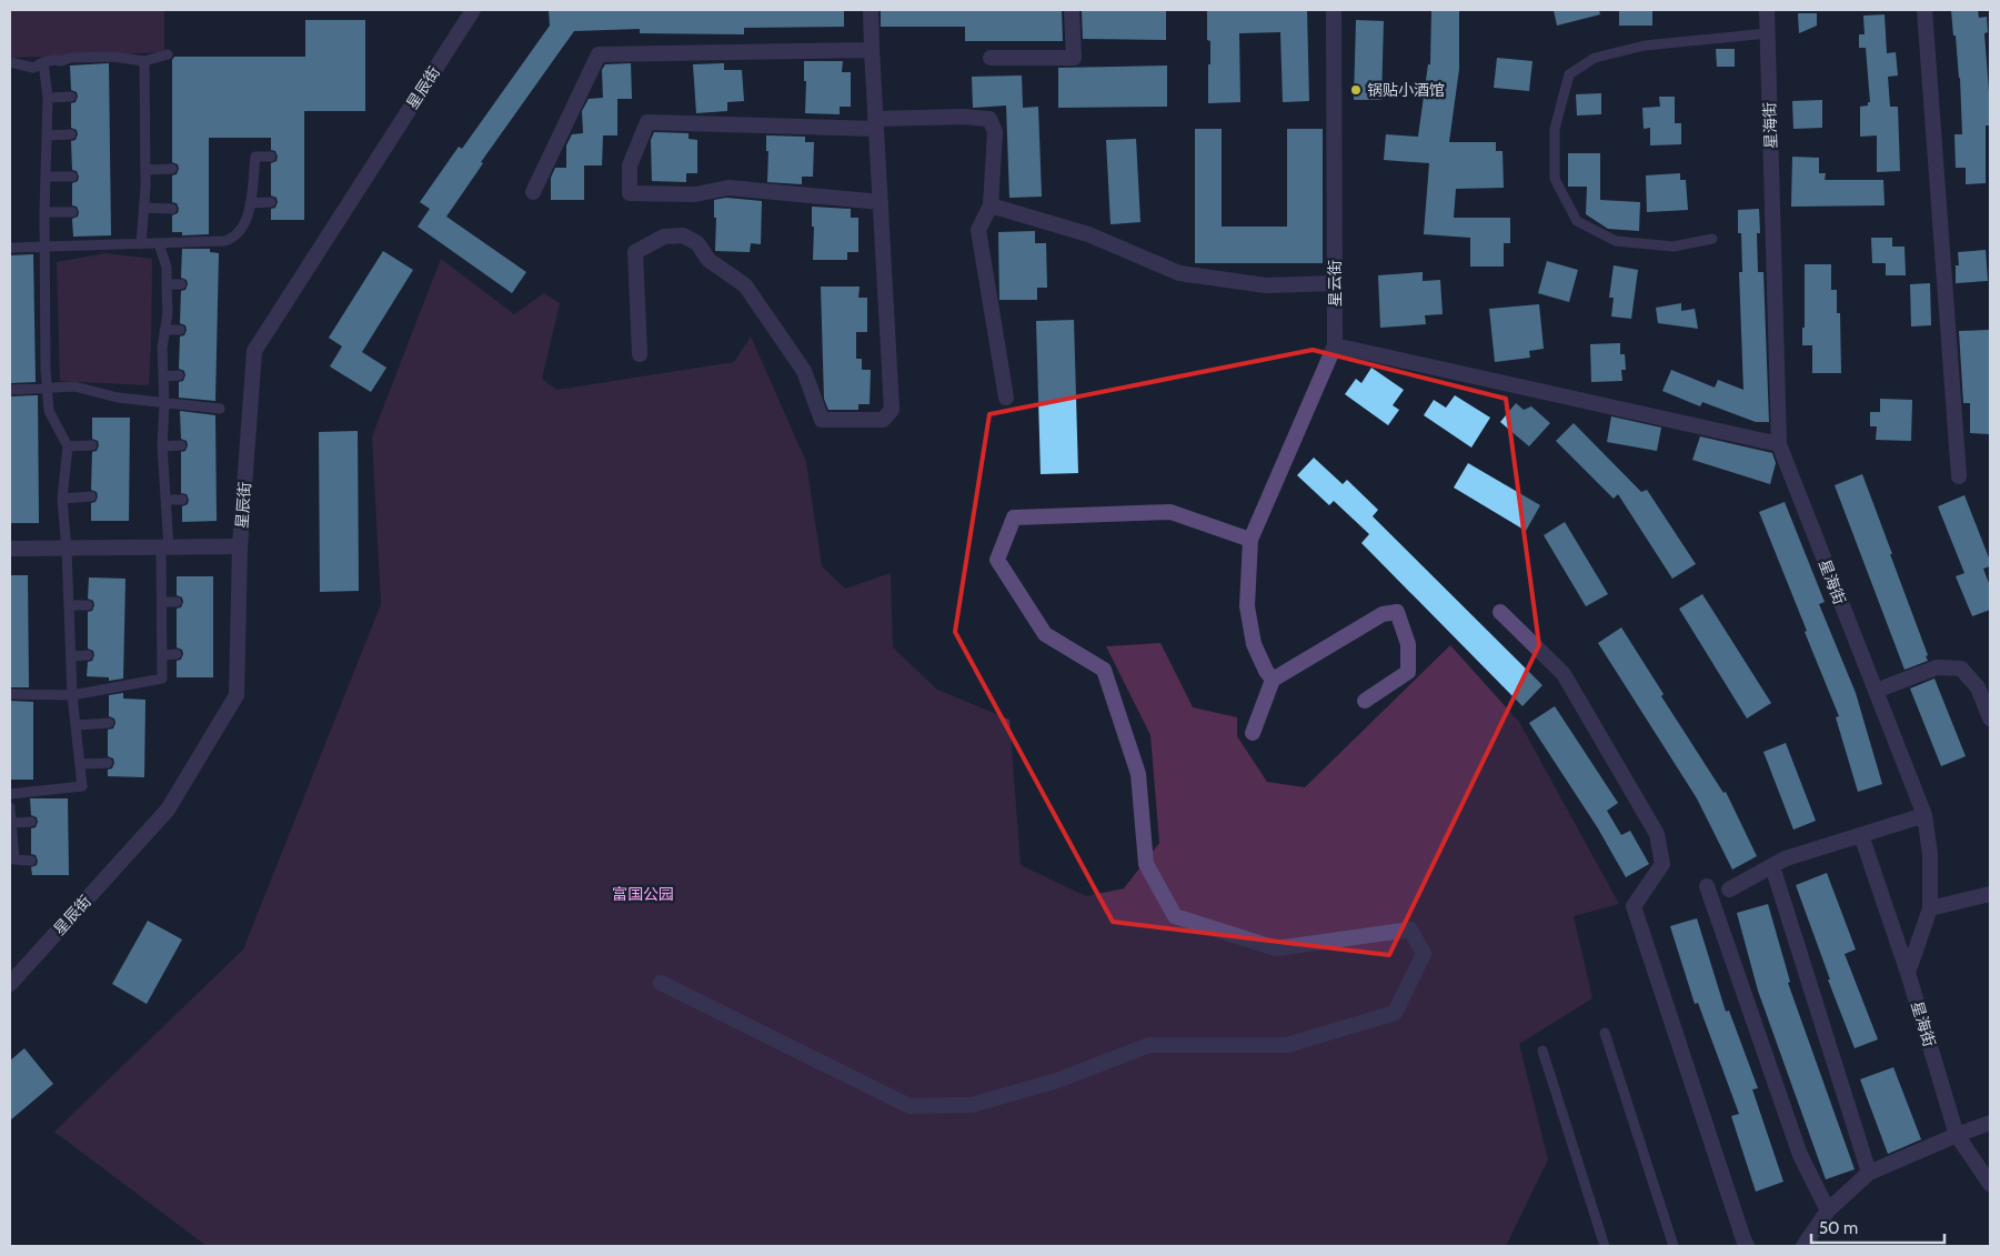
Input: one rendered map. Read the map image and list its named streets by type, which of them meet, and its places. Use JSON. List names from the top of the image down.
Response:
{
  "streets": {
    "street": ["星辰街", "星海街", "星云街"]
  },
  "parks": ["富国公园"],
  "places": ["锅贴小酒馆"],
  "scale_bar": "50 m"
}
